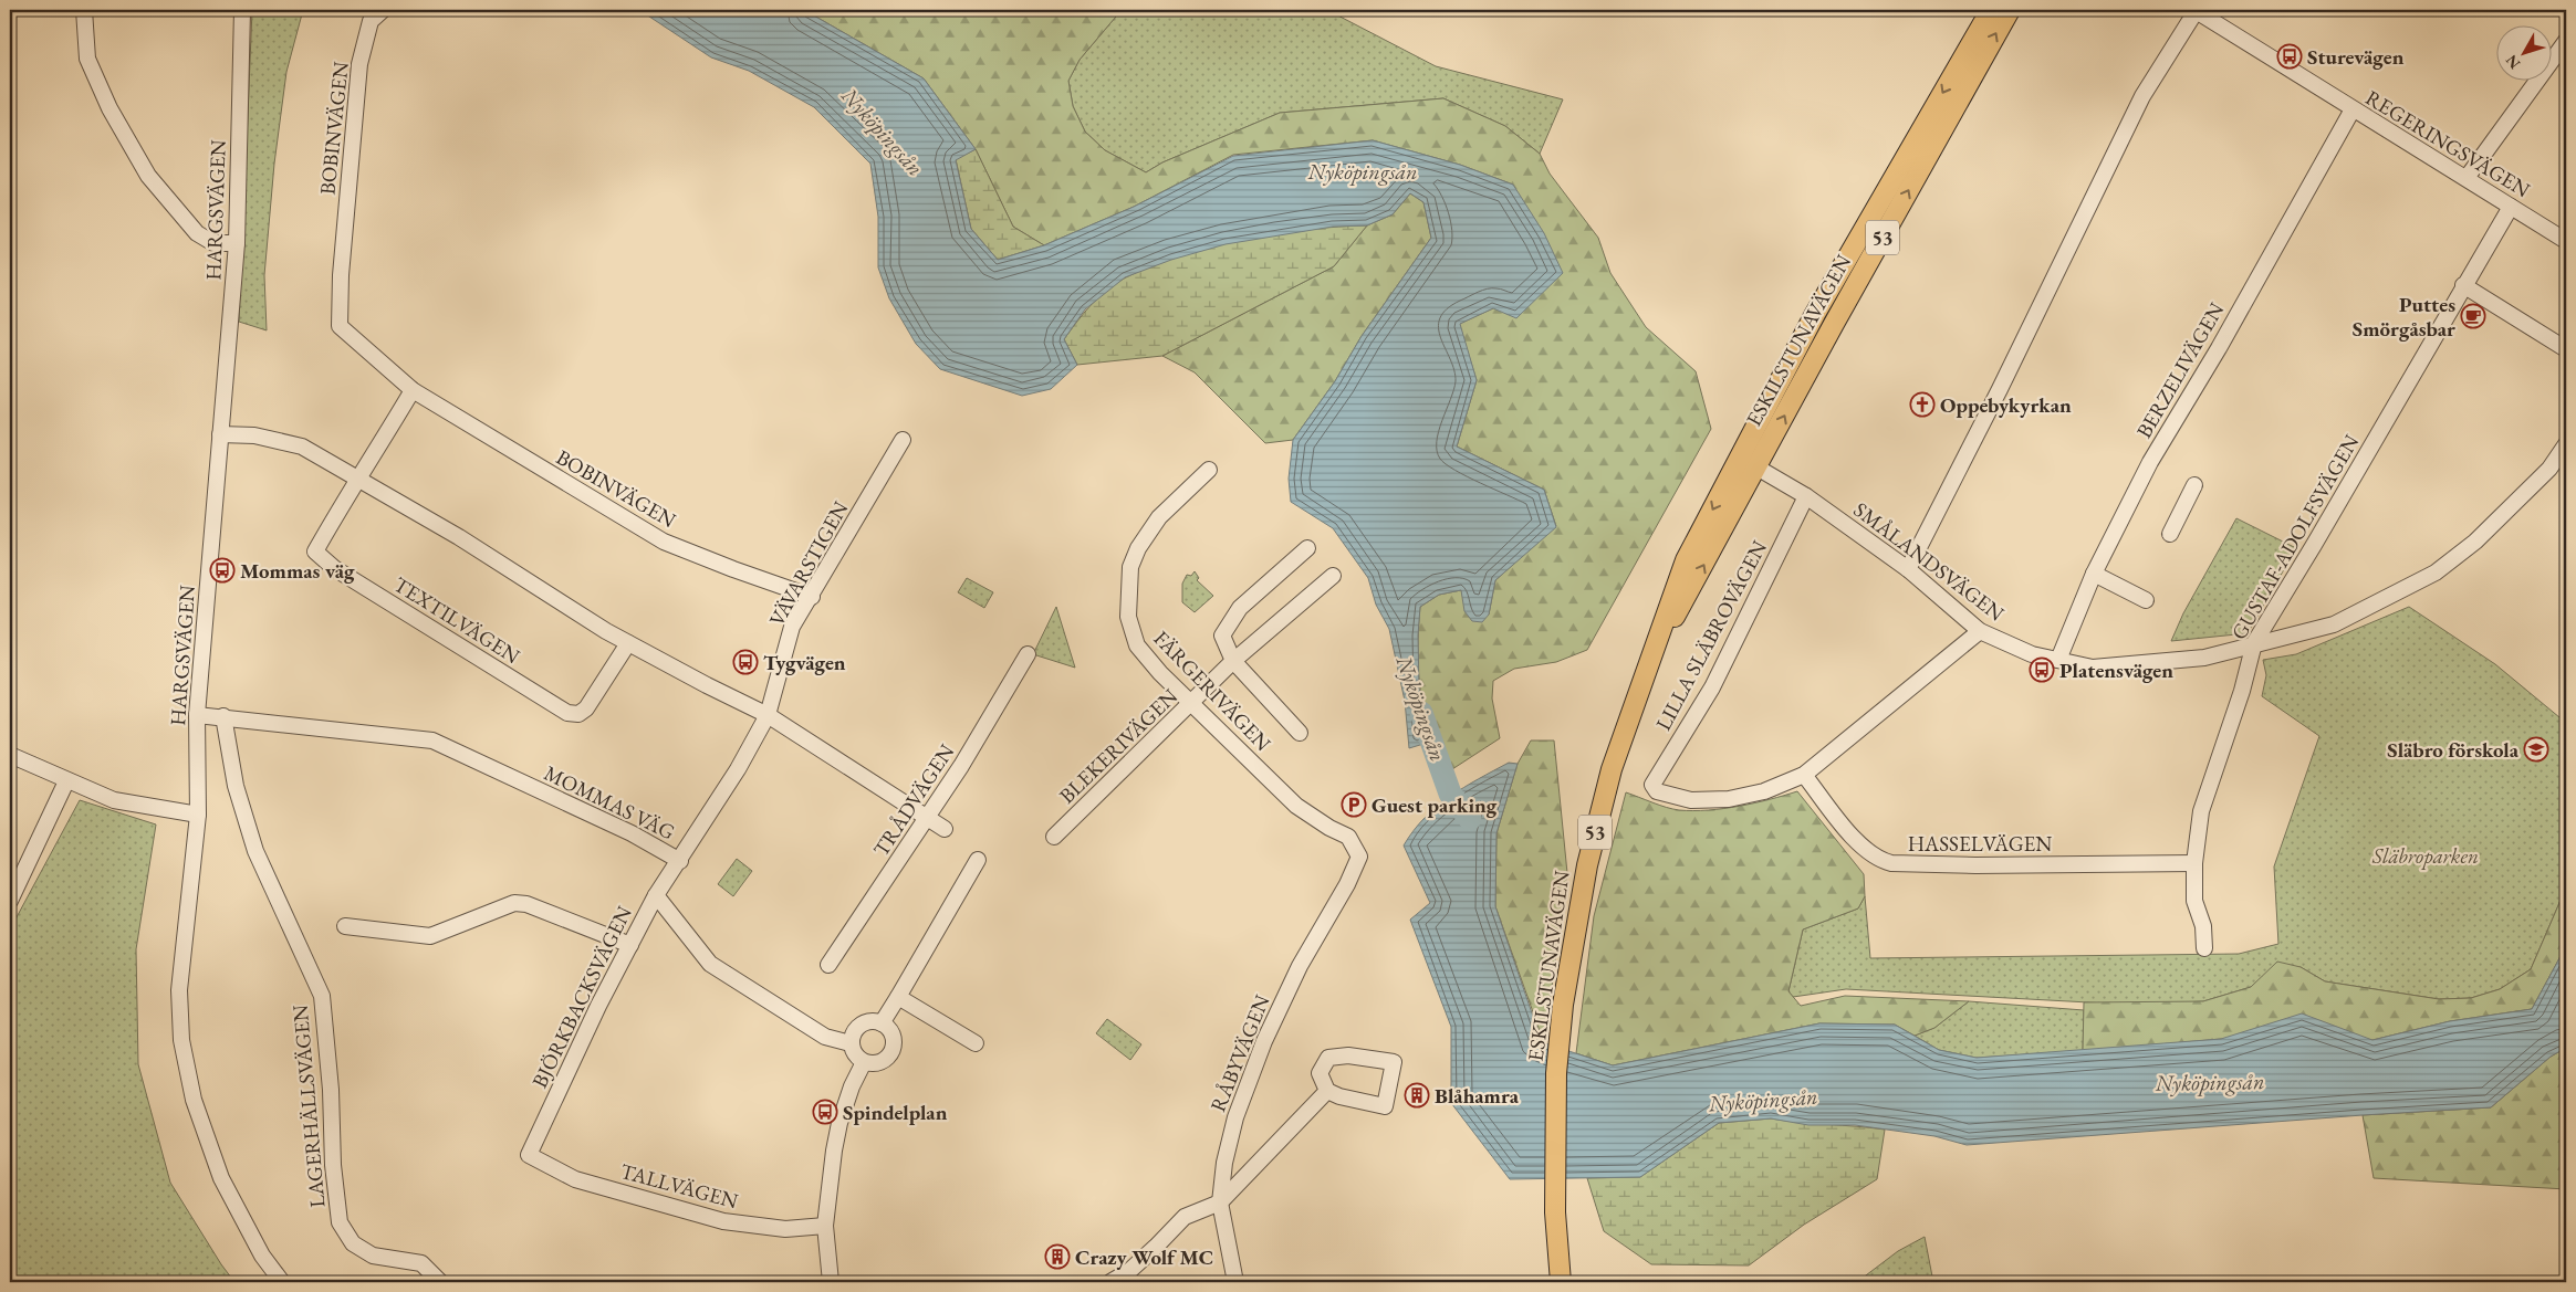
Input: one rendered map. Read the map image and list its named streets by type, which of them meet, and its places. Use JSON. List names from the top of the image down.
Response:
{
  "streets": {
    "main road": ["53", "ESKILSTUNAVÄGEN"],
    "street": [
      "BOBINVÄGEN",
      "REGERINGSVÄGEN",
      "HARGSVÄGEN",
      "BERZELIVÄGEN",
      "GUSTAF-ADOLFSVÄGEN",
      "SMÅLANDSVÄGEN",
      "VÄVARSTIGEN",
      "TEXTILVÄGEN",
      "LILLA SLÄBROVÄGEN",
      "FÄRGERIVÄGEN",
      "BLEKERIVÄGEN",
      "TRÅDVÄGEN",
      "MOMMAS VÄG",
      "HASSELVÄGEN",
      "BJÖRKBACKSVÄGEN",
      "RÅBYVÄGEN",
      "LAGERHÄLLSVÄGEN",
      "TALLVÄGEN"
    ]
  },
  "crossings": [
    ["BOBINVÄGEN", "VÄVARSTIGEN"],
    ["REGERINGSVÄGEN", "BERZELIVÄGEN"],
    ["REGERINGSVÄGEN", "GUSTAF-ADOLFSVÄGEN"],
    ["HARGSVÄGEN", "MOMMAS VÄG"],
    ["ESKILSTUNAVÄGEN", "SMÅLANDSVÄGEN"],
    ["BERZELIVÄGEN", "SMÅLANDSVÄGEN"],
    ["GUSTAF-ADOLFSVÄGEN", "SMÅLANDSVÄGEN"],
    ["GUSTAF-ADOLFSVÄGEN", "HASSELVÄGEN"],
    ["SMÅLANDSVÄGEN", "LILLA SLÄBROVÄGEN"],
    ["LILLA SLÄBROVÄGEN", "HASSELVÄGEN"],
    ["FÄRGERIVÄGEN", "BLEKERIVÄGEN"],
    ["FÄRGERIVÄGEN", "RÅBYVÄGEN"],
    ["MOMMAS VÄG", "BJÖRKBACKSVÄGEN"],
    ["MOMMAS VÄG", "LAGERHÄLLSVÄGEN"],
    ["BJÖRKBACKSVÄGEN", "TALLVÄGEN"]
  ],
  "water": ["Nyköpingsån"],
  "parks": ["Släbroparken"],
  "places": {
    "bus stop": [
      "Sturevägen",
      "Mommas väg",
      "Tygvägen",
      "Platensvägen",
      "Spindelplan"
    ],
    "cafe": ["Puttes Smörgåsbar"],
    "church": ["Oppebykyrkan"],
    "school or university": ["Släbro förskola"],
    "parking": ["Guest parking"],
    "building": ["Blåhamra", "Crazy Wolf MC"]
  },
  "north": "bottom left"
}
